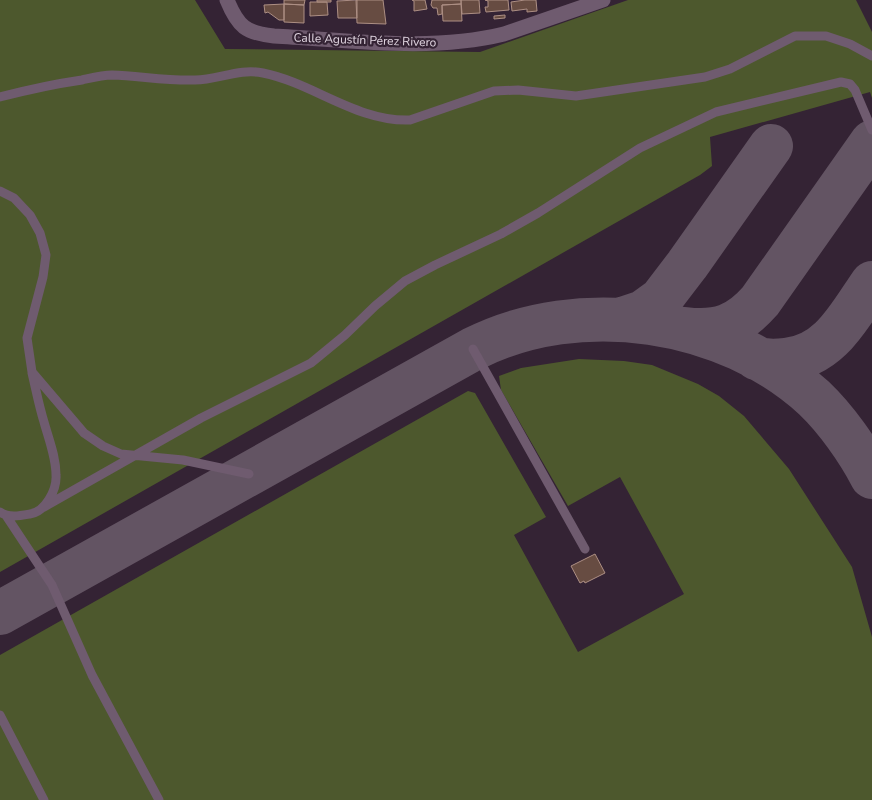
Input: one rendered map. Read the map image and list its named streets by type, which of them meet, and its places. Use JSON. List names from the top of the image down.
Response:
{
  "streets": {
    "street": ["Calle Agustín Pérez Rivero"]
  }
}
